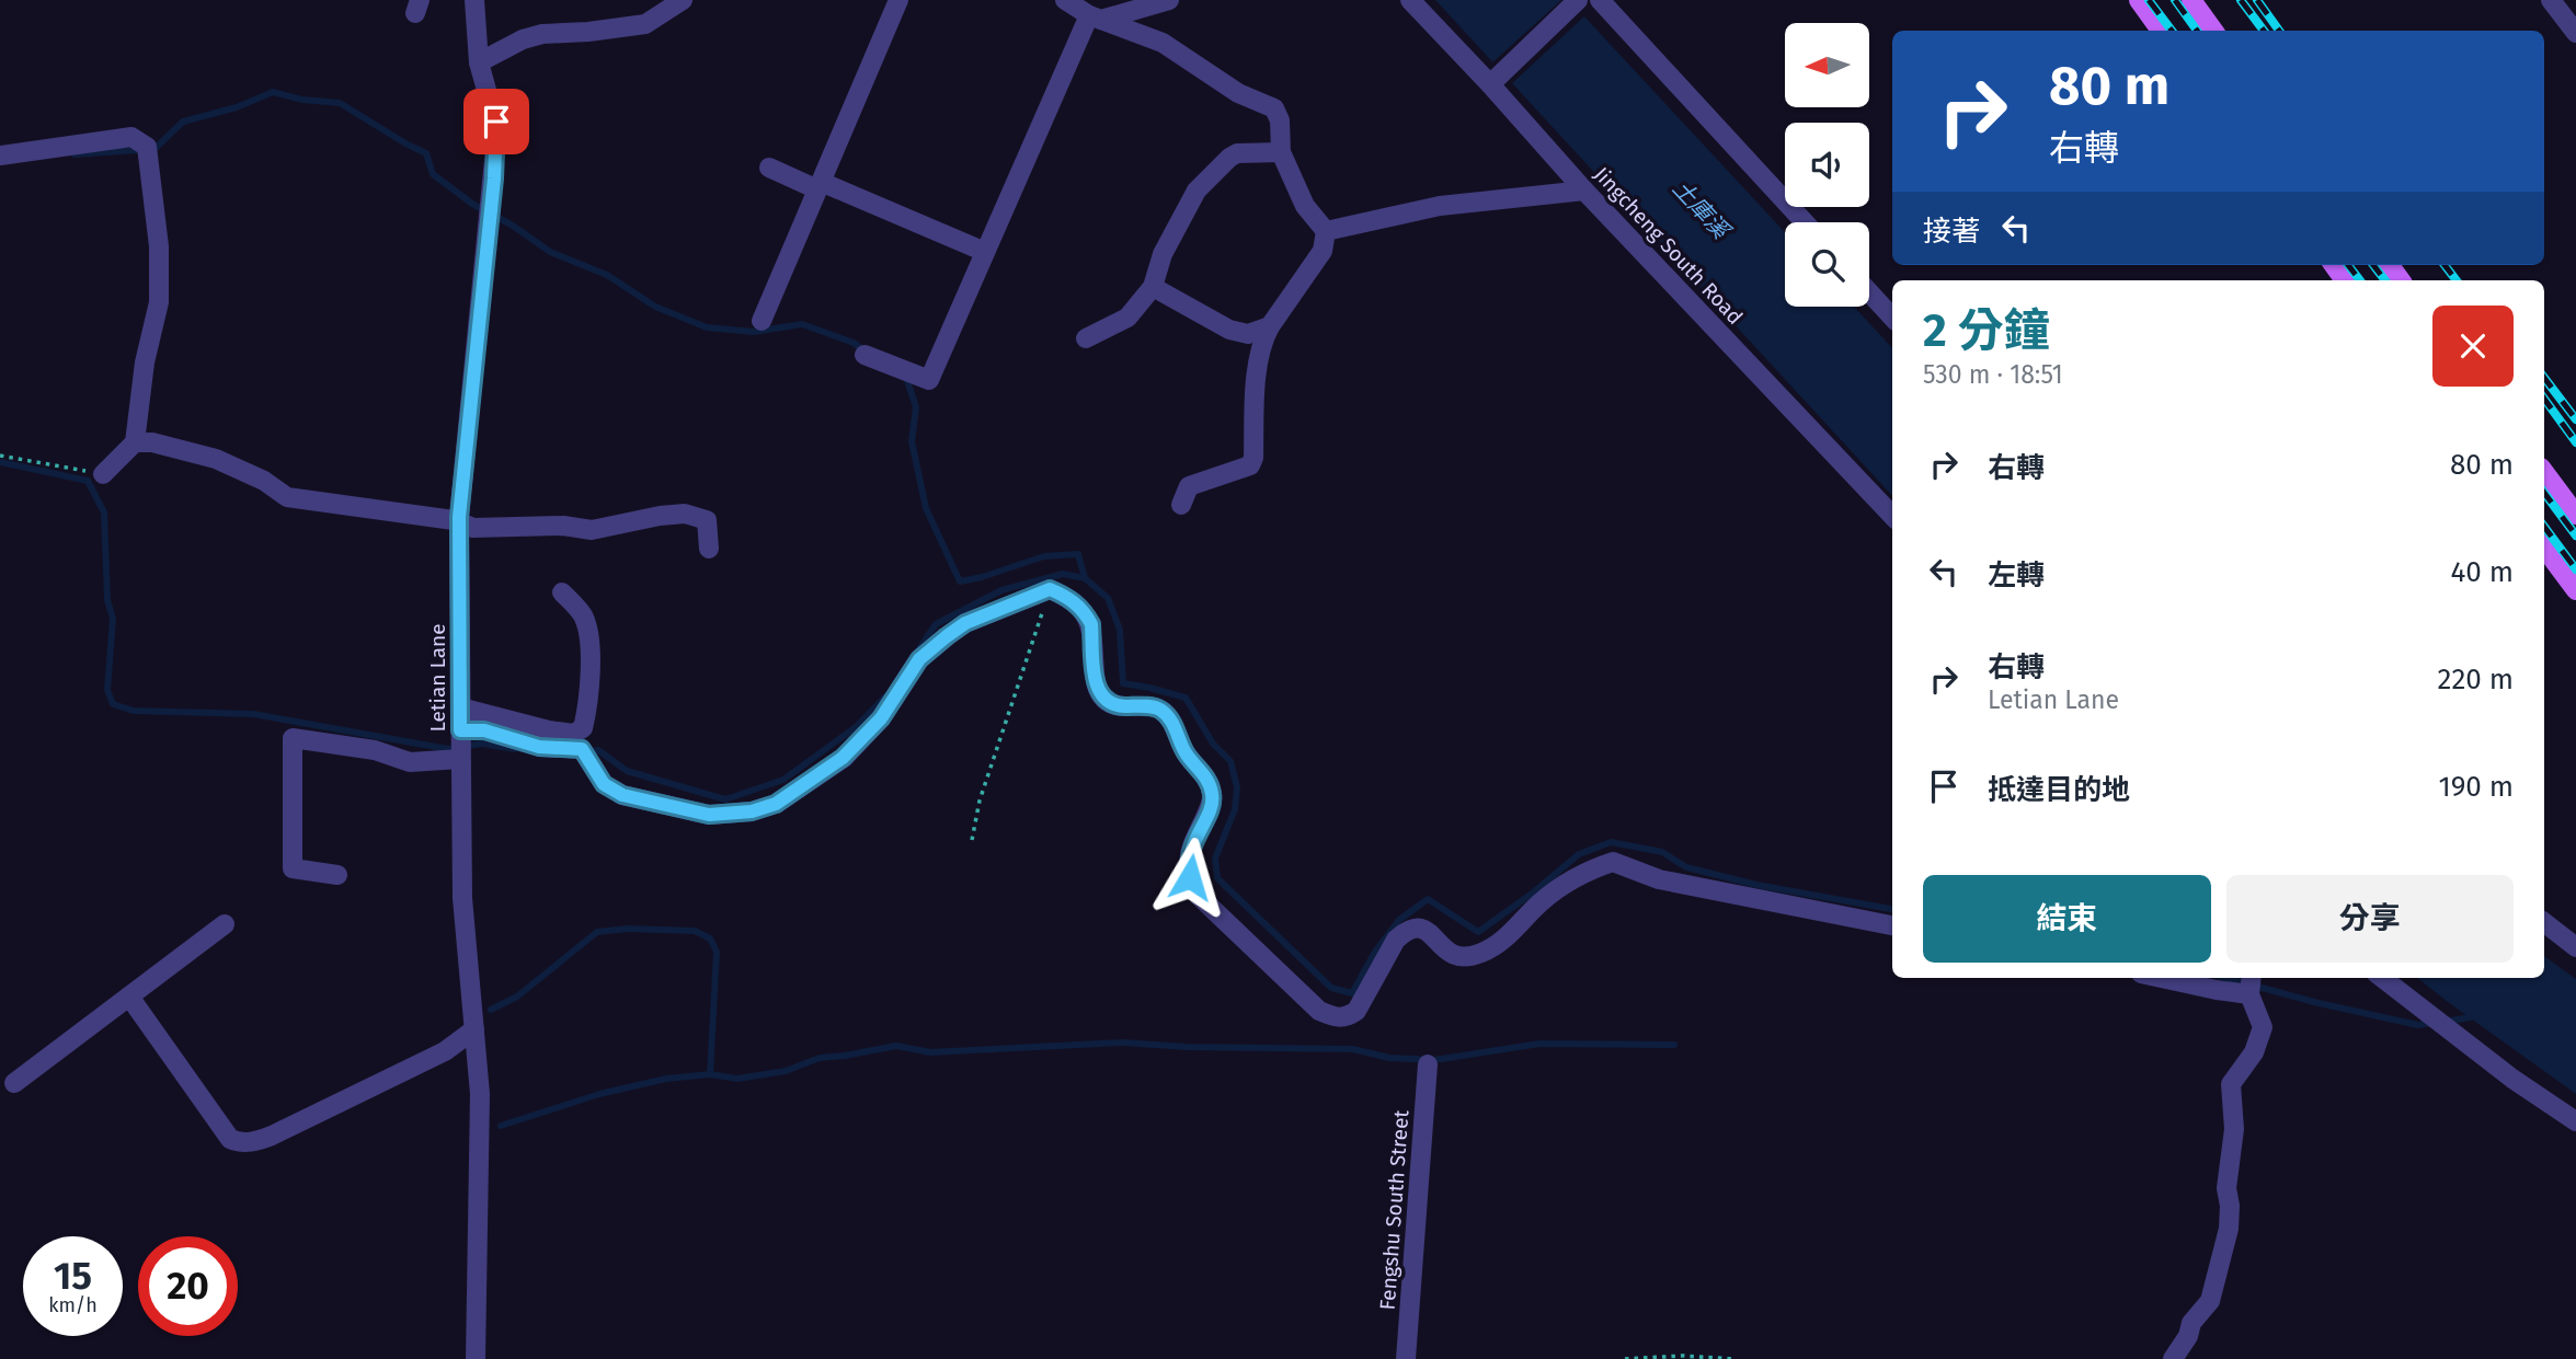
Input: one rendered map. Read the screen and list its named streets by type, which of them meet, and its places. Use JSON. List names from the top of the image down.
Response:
{
  "streets": {
    "street": ["Jingcheng South Road", "Letian Lane", "Fengshu South Street"]
  },
  "water": ["土庫溪"],
  "north": "left",
  "page": {
    "turn": ["80 m", "右轉"],
    "then": "接著",
    "heading": ["2 分鐘", "530 m · 18:51"],
    "list": [
      {
        "name": "右轉",
        "value": "80 m"
      },
      {
        "name": "左轉",
        "value": "40 m"
      },
      {
        "name": "右轉",
        "note": "Letian Lane",
        "value": "220 m"
      },
      {
        "name": "抵達目的地",
        "value": "190 m"
      }
    ],
    "buttons": ["結束", "分享"],
    "speed": "15 km/h",
    "limit": "20"
  }
}
